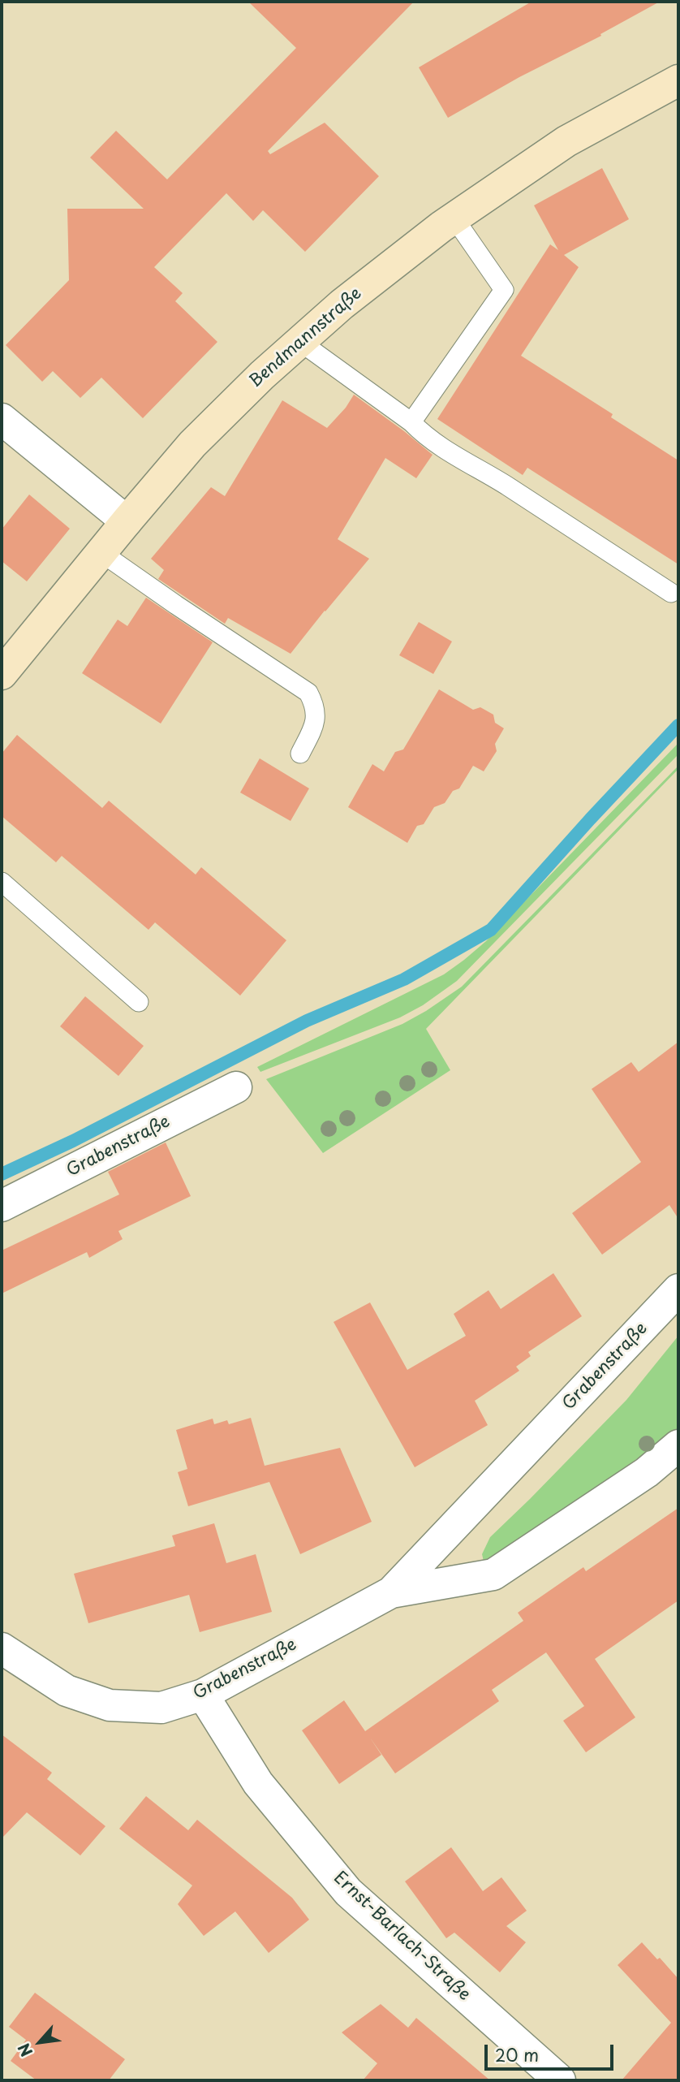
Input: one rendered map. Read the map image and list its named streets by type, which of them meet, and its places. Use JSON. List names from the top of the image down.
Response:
{
  "streets": {
    "street": ["Bendmannstraße", "Grabenstraße", "Ernst-Barlach-Straße"]
  },
  "crossings": [
    ["Grabenstraße", "Ernst-Barlach-Straße"]
  ],
  "scale_bar": "20 m",
  "north": "bottom left"
}
